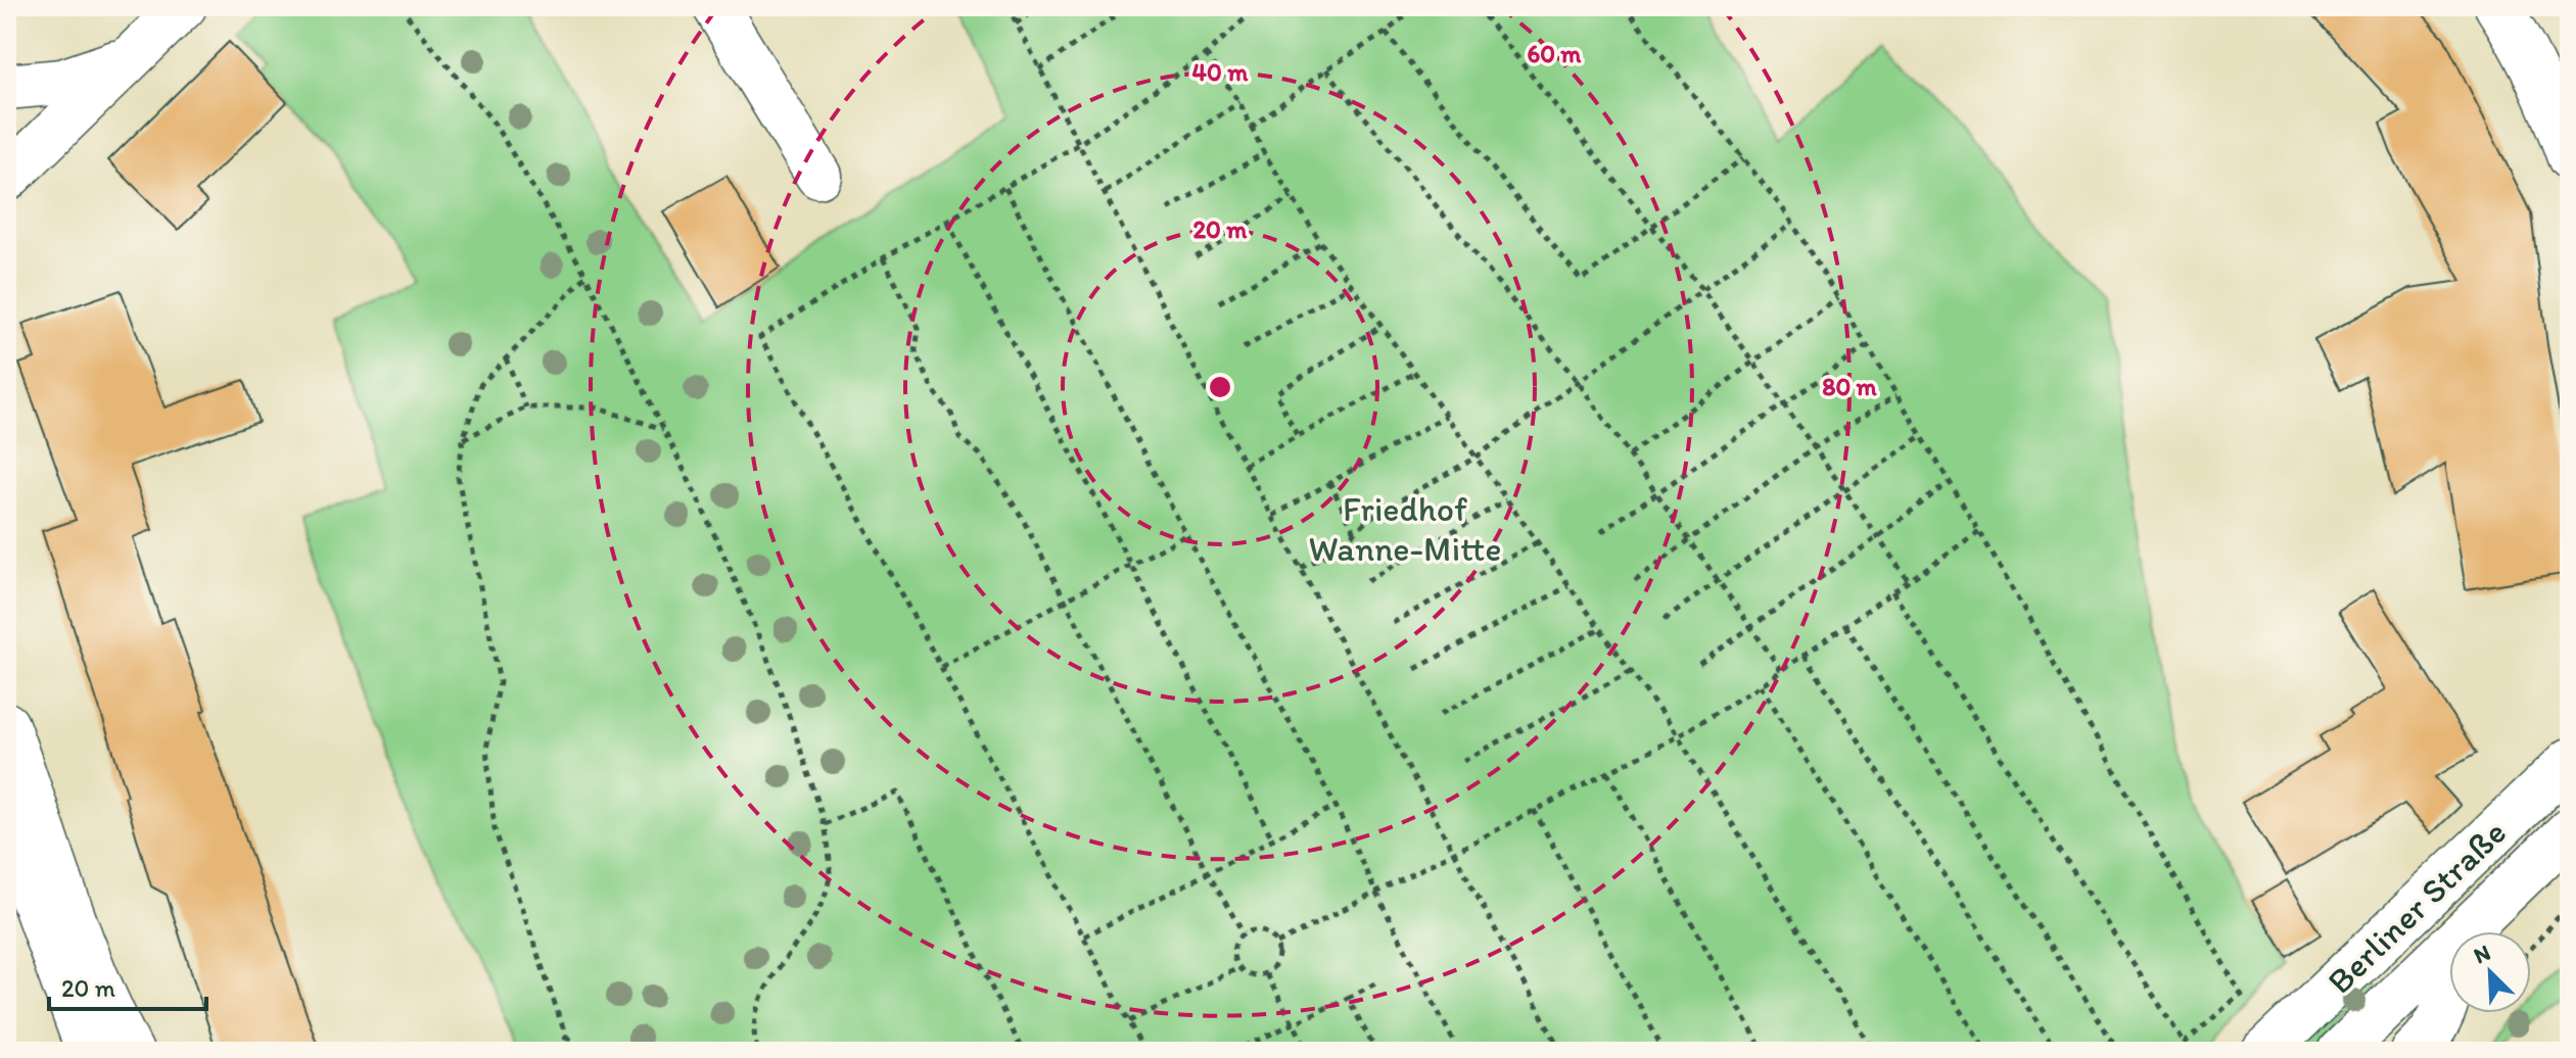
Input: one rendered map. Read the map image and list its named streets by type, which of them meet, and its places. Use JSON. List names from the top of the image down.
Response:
{
  "streets": {
    "street": ["Berliner Straße"]
  },
  "parks": ["Friedhof Wanne-Mitte"],
  "scale_bar": "20 m",
  "north": "top left",
  "rings": [
    "60 m",
    "40 m",
    "20 m",
    "80 m"
  ]
}
